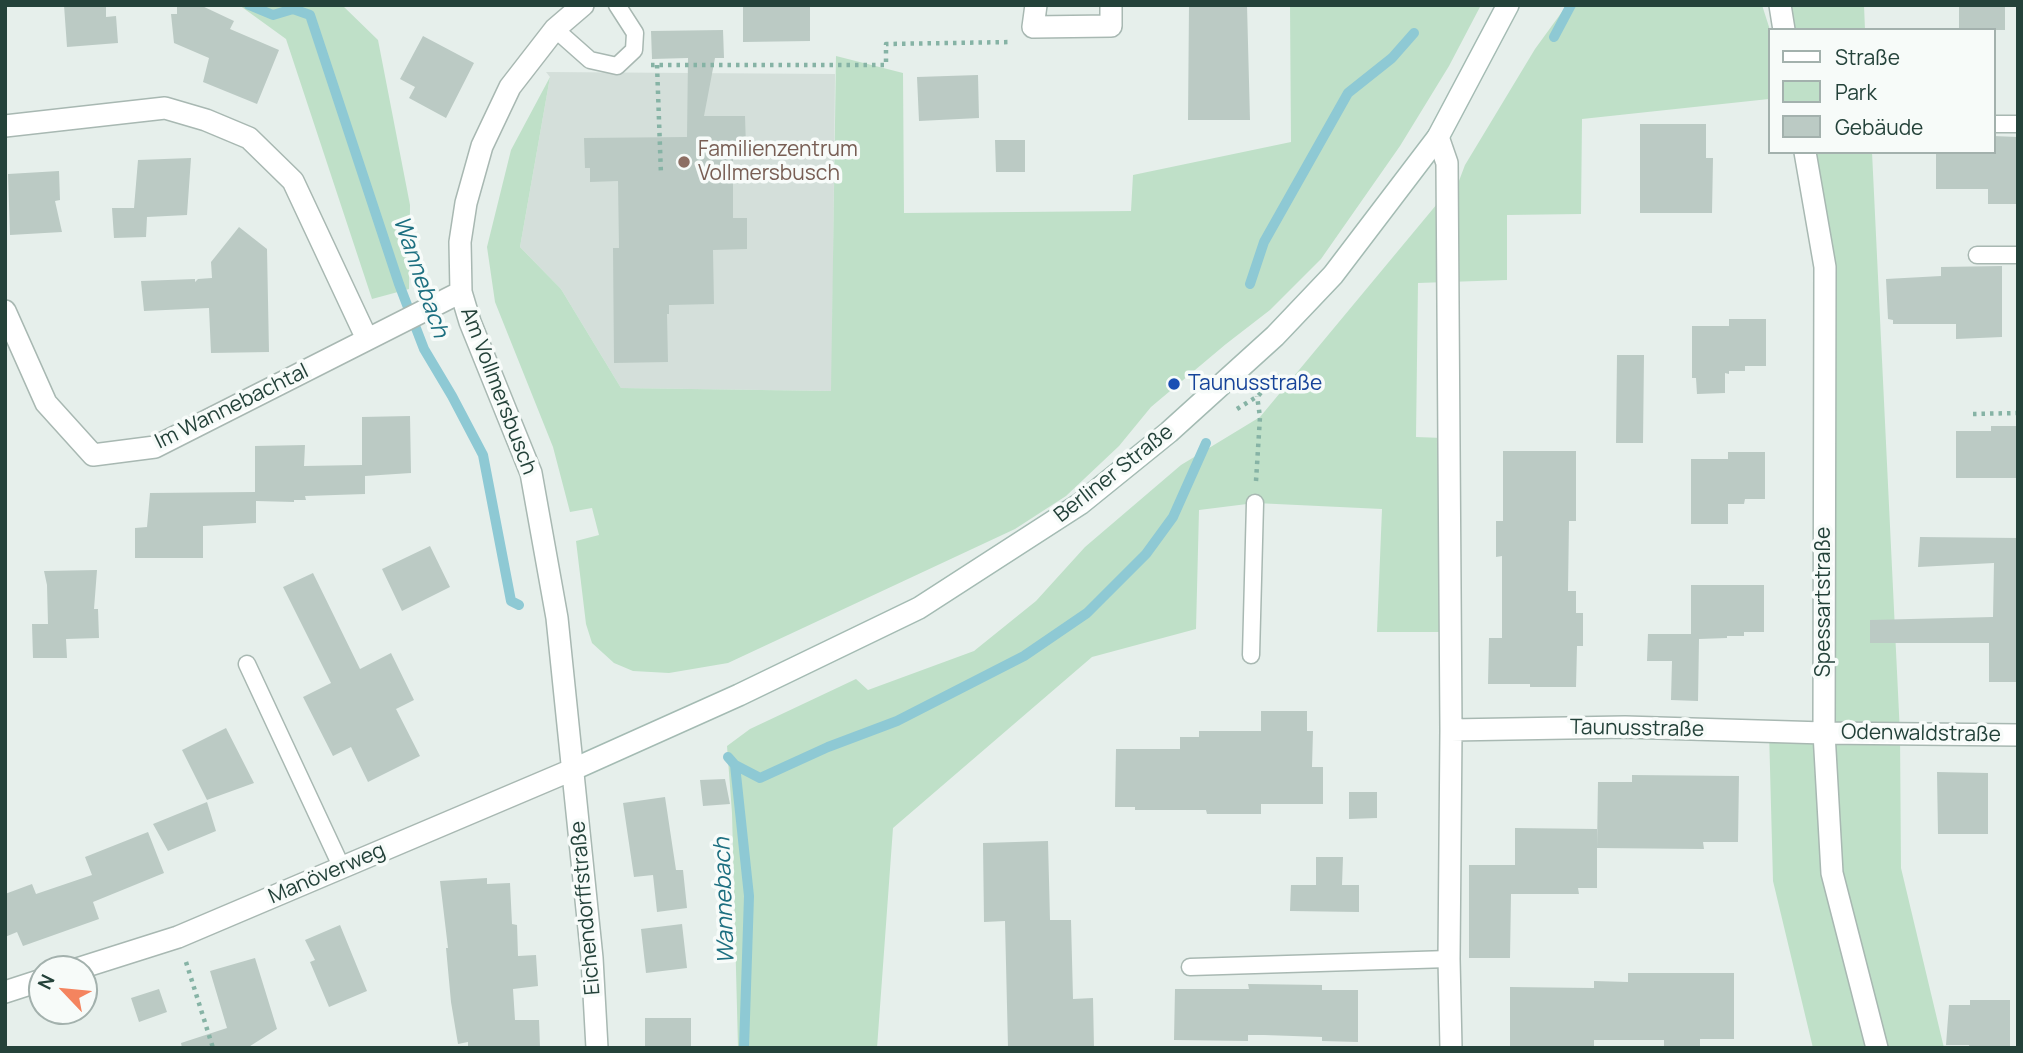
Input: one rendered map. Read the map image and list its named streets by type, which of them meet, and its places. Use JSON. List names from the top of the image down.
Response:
{
  "streets": {
    "street": [
      "Am Vollmersbusch",
      "Im Wannebachtal",
      "Berliner Straße",
      "Spessartstraße",
      "Taunusstraße",
      "Odenwaldstraße",
      "Manöverweg",
      "Eichendorffstraße"
    ]
  },
  "crossings": [
    ["Am Vollmersbusch", "Im Wannebachtal"],
    ["Am Vollmersbusch", "Berliner Straße"],
    ["Am Vollmersbusch", "Manöverweg"],
    ["Am Vollmersbusch", "Eichendorffstraße"],
    ["Berliner Straße", "Manöverweg"],
    ["Berliner Straße", "Eichendorffstraße"],
    ["Spessartstraße", "Taunusstraße"],
    ["Spessartstraße", "Odenwaldstraße"],
    ["Taunusstraße", "Odenwaldstraße"],
    ["Manöverweg", "Eichendorffstraße"]
  ],
  "water": ["Wannebach"],
  "places": ["Familienzentrum Vollmersbusch", "Taunusstraße"],
  "legend": ["Straße", "Park", "Gebäude"],
  "north": "top left"
}
